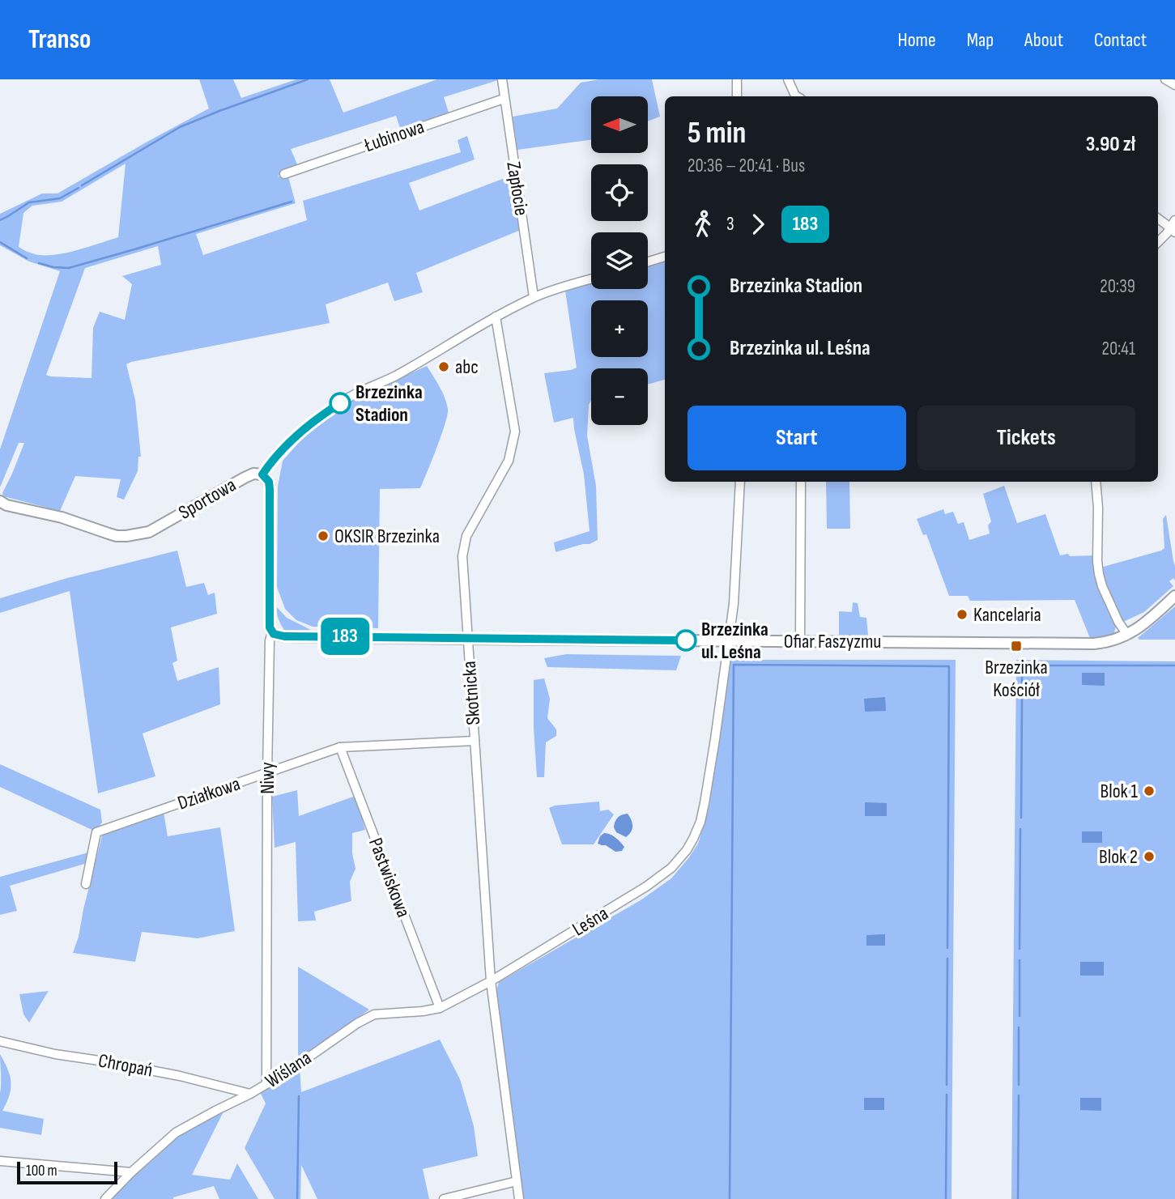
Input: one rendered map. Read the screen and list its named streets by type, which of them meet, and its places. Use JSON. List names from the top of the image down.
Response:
{
  "streets": {
    "street": [
      "Łubinowa",
      "Zapłocie",
      "Sportowa",
      "Ofiar Faszyzmu",
      "Skotnicka",
      "Niwy",
      "Działkowa",
      "Pastwiskowa",
      "Leśna",
      "Chropań",
      "Wiślana"
    ]
  },
  "crossings": [
    ["Łubinowa", "Zapłocie"],
    ["Zapłocie", "Sportowa"],
    ["Sportowa", "Skotnicka"],
    ["Sportowa", "Niwy"],
    ["Ofiar Faszyzmu", "Skotnicka"],
    ["Ofiar Faszyzmu", "Niwy"],
    ["Ofiar Faszyzmu", "Leśna"],
    ["Skotnicka", "Działkowa"],
    ["Skotnicka", "Leśna"],
    ["Skotnicka", "Wiślana"],
    ["Niwy", "Działkowa"],
    ["Niwy", "Wiślana"],
    ["Działkowa", "Pastwiskowa"],
    ["Pastwiskowa", "Wiślana"],
    ["Leśna", "Wiślana"],
    ["Chropań", "Wiślana"]
  ],
  "places": {
    "other": [
      "abc",
      "Brzezinka Stadion",
      "OKSIR Brzezinka",
      "Kancelaria",
      "Brzezinka ul. Leśna",
      "Blok 1",
      "Blok 2"
    ],
    "transit": ["Brzezinka Kościół"]
  },
  "lines": ["bus line 183"],
  "scale_bar": "100 m",
  "north": "left",
  "page": {
    "header": "Transo",
    "nav": [
      "Home",
      "Map",
      "About",
      "Contact"
    ],
    "on_map": "183",
    "map_buttons": ["+", "−"],
    "heading": ["5 min", "20:36 – 20:41 · Bus", "3.90 zł"],
    "legs": ["3", "183"],
    "list": [
      {
        "name": "Brzezinka Stadion",
        "value": "20:39"
      },
      {
        "name": "Brzezinka ul. Leśna",
        "value": "20:41"
      }
    ],
    "buttons": ["Start", "Tickets"],
    "scale": "100 m"
  }
}
